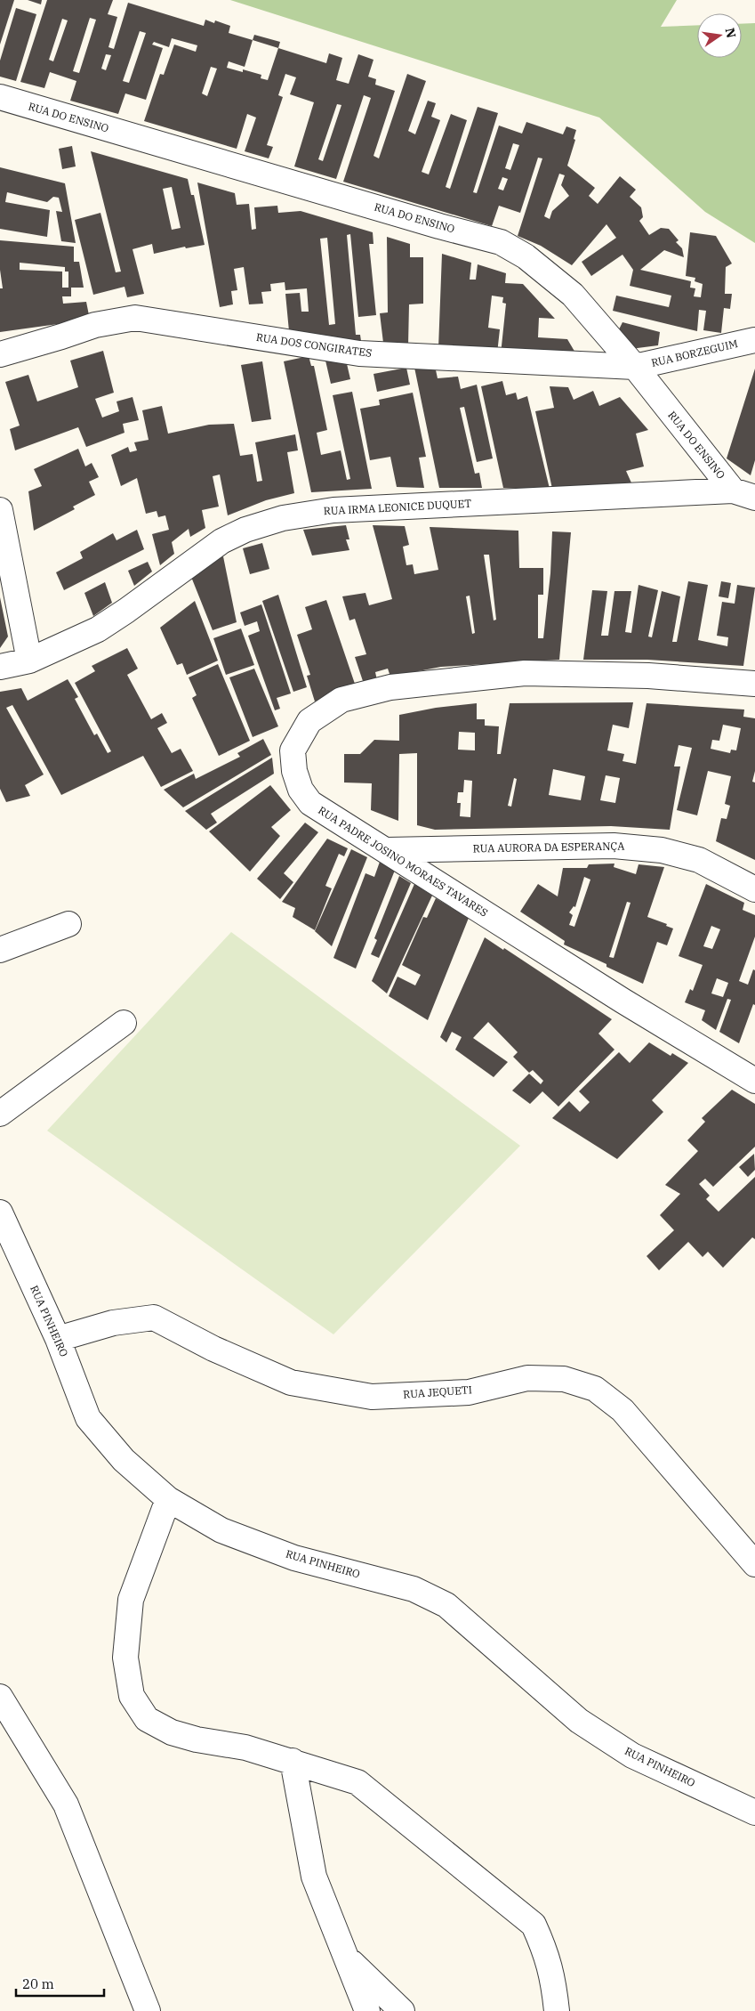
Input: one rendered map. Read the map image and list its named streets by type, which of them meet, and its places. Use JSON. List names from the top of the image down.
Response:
{
  "streets": {
    "street": [
      "RUA DO ENSINO",
      "RUA DOS CONGIRATES",
      "RUA BORZEGUIM",
      "RUA IRMA LEONICE DUQUET",
      "RUA AURORA DA ESPERANÇA",
      "RUA PADRE JOSINO MORAES TAVARES",
      "RUA PINHEIRO",
      "RUA JEQUETI"
    ]
  },
  "crossings": [
    ["RUA DO ENSINO", "RUA DOS CONGIRATES"],
    ["RUA DO ENSINO", "RUA BORZEGUIM"],
    ["RUA DO ENSINO", "RUA IRMA LEONICE DUQUET"],
    ["RUA DOS CONGIRATES", "RUA BORZEGUIM"],
    ["RUA AURORA DA ESPERANÇA", "RUA PADRE JOSINO MORAES TAVARES"],
    ["RUA PINHEIRO", "RUA JEQUETI"]
  ],
  "scale_bar": "20 m",
  "north": "right"
}
